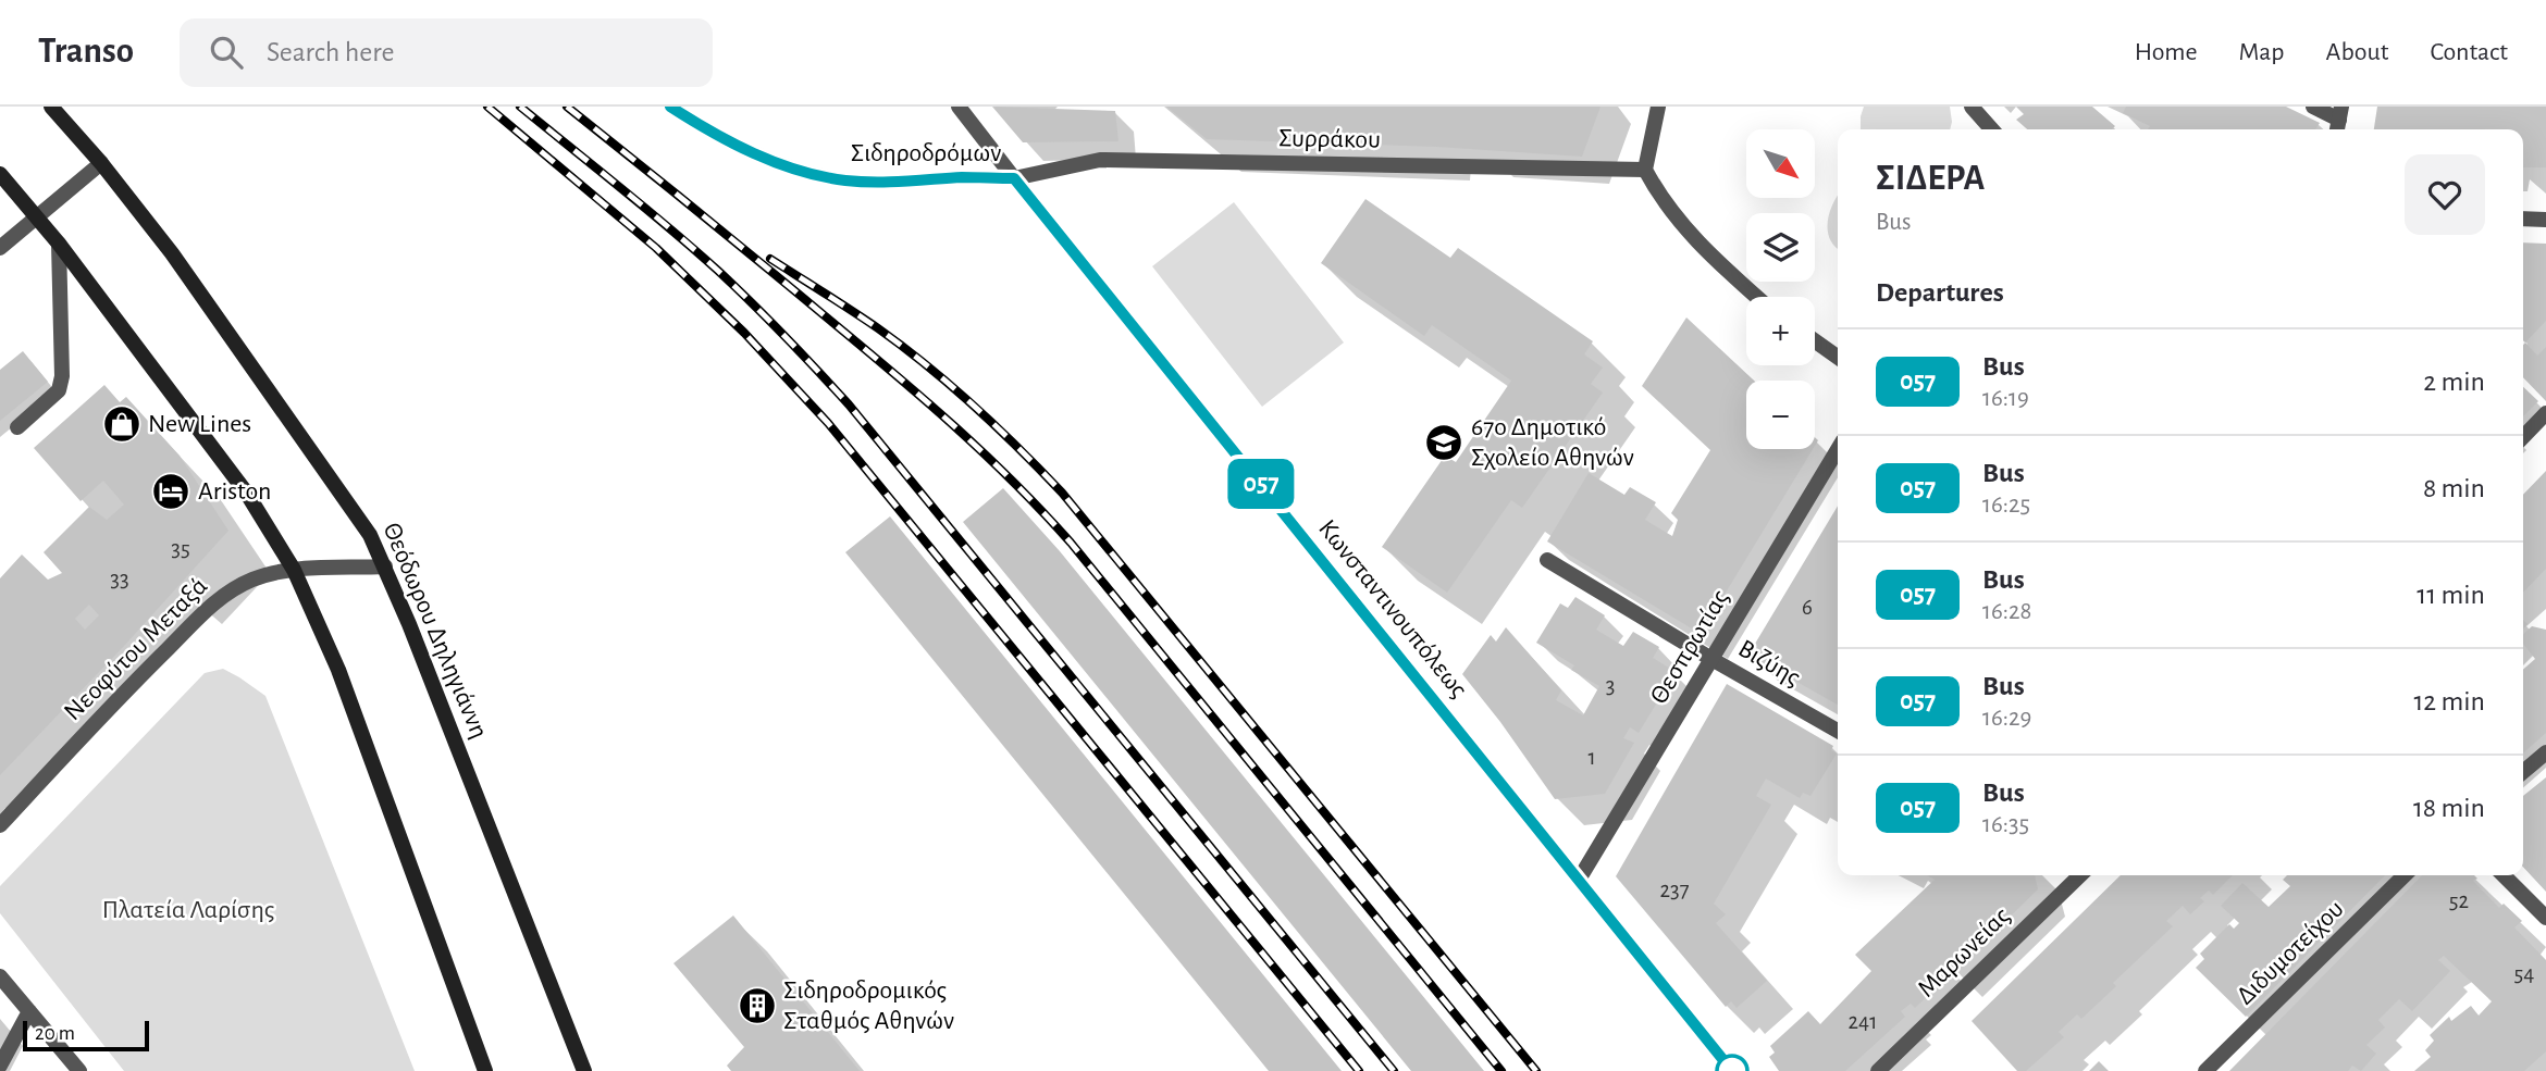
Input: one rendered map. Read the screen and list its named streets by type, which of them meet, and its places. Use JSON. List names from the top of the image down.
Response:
{
  "streets": {
    "main road": ["Θεόδωρου Δηληγιάννη"],
    "street": [
      "Συρράκου",
      "Σιδηροδρόμων",
      "Κωνσταντινουπόλεως",
      "Θεσπρωτίας",
      "Νεοφύτου Μεταξά",
      "Βιζύης",
      "Μαρωνείας",
      "Διδυμοτείχου"
    ]
  },
  "crossings": [
    ["Συρράκου", "Σιδηροδρόμων"],
    ["Συρράκου", "Κωνσταντινουπόλεως"],
    ["Σιδηροδρόμων", "Κωνσταντινουπόλεως"],
    ["Κωνσταντινουπόλεως", "Θεσπρωτίας"],
    ["Θεόδωρου Δηληγιάννη", "Νεοφύτου Μεταξά"],
    ["Θεσπρωτίας", "Βιζύης"]
  ],
  "parks": ["Πλατεία Λαρίσης"],
  "places": {
    "shop": ["New Lines"],
    "school or university": ["67ο Δημοτικό Σχολείο Αθηνών"],
    "hotel": ["Ariston"],
    "building": ["Σιδηροδρομικός Σταθμός Αθηνών"]
  },
  "lines": ["bus line 057"],
  "house_numbers": [
    "35",
    "33",
    "6",
    "3",
    "1",
    "237",
    "52",
    "54",
    "241"
  ],
  "scale_bar": "20 m",
  "north": "bottom right",
  "page": {
    "header": "Transo",
    "search": "Search here",
    "nav": [
      "Home",
      "Map",
      "About",
      "Contact"
    ],
    "on_map": "057",
    "map_buttons": ["+", "−"],
    "heading": [
      ["ΣΙΔΕΡΑ", "Bus"],
      "Departures"
    ],
    "list": [
      {
        "mark": "057",
        "name": "Bus",
        "note": "16:19",
        "value": "2 min"
      },
      {
        "mark": "057",
        "name": "Bus",
        "note": "16:25",
        "value": "8 min"
      },
      {
        "mark": "057",
        "name": "Bus",
        "note": "16:28",
        "value": "11 min"
      },
      {
        "mark": "057",
        "name": "Bus",
        "note": "16:29",
        "value": "12 min"
      },
      {
        "mark": "057",
        "name": "Bus",
        "note": "16:35",
        "value": "18 min"
      }
    ],
    "scale": "20 m"
  }
}
